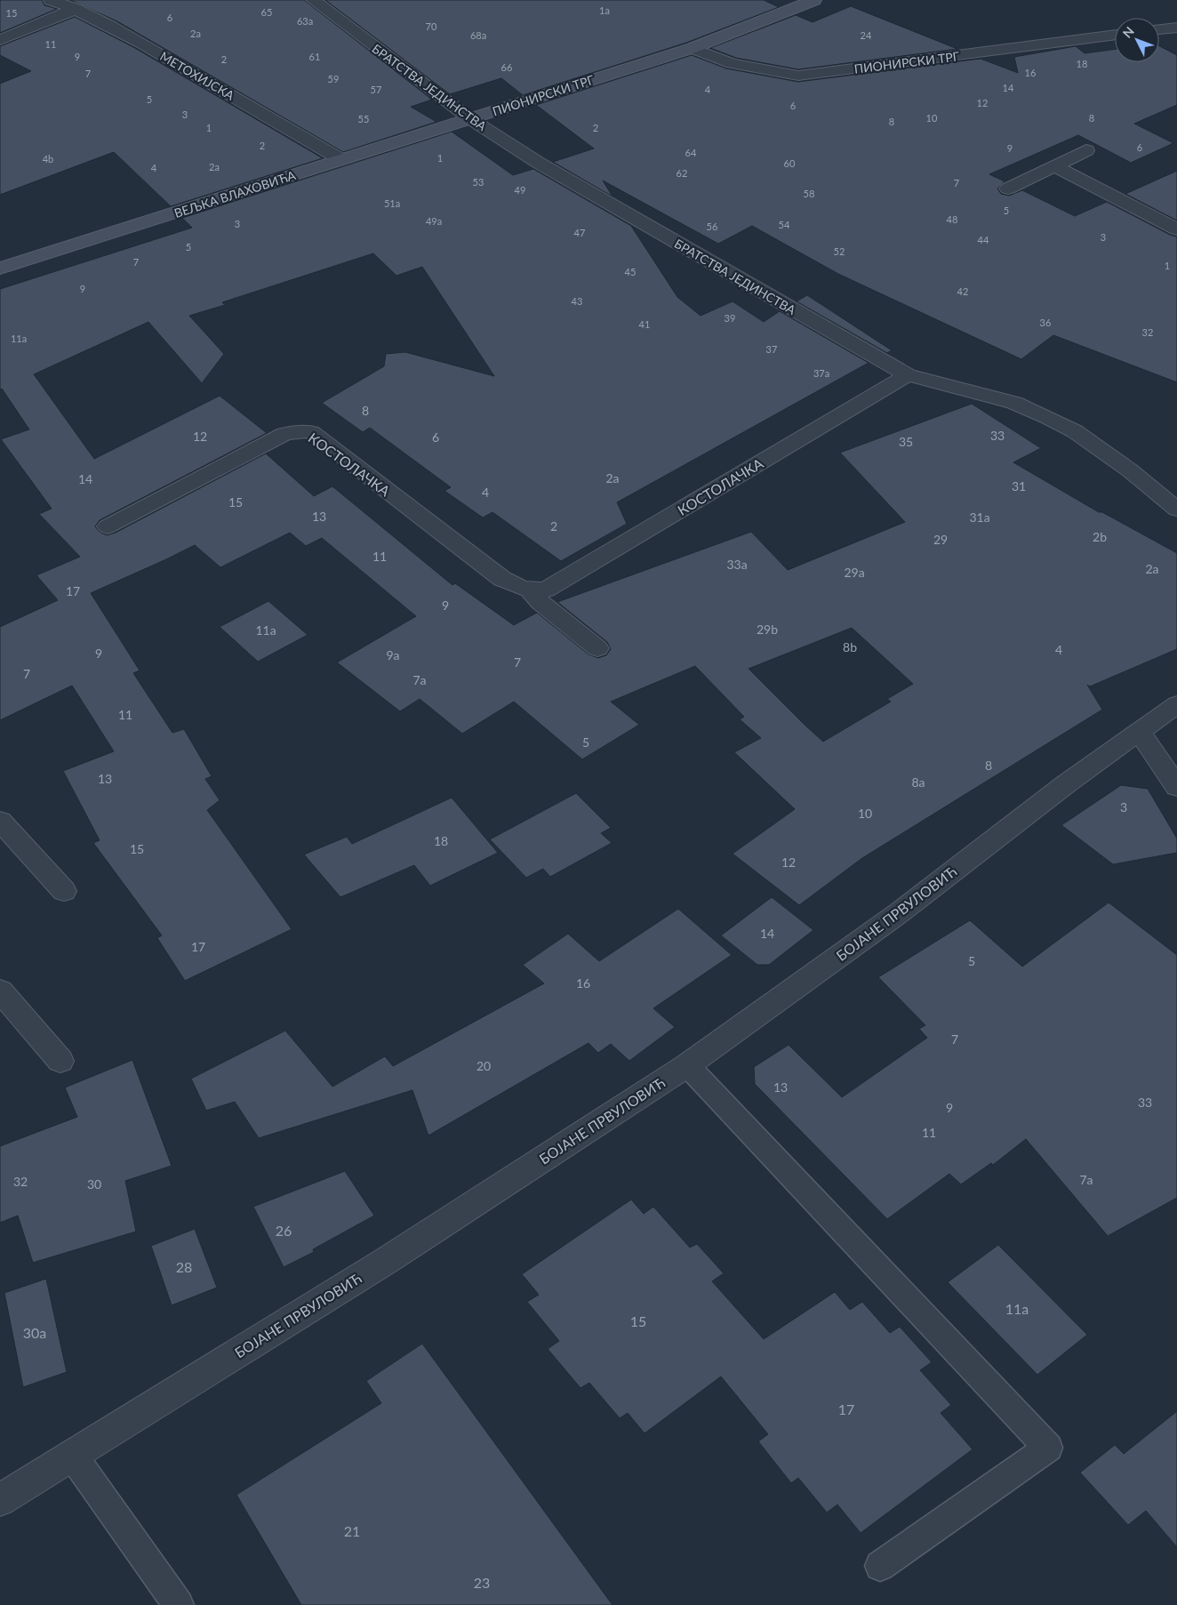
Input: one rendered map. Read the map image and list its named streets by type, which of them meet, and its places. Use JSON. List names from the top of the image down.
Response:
{
  "streets": {
    "street": [
      "ПИОНИРСКИ ТРГ",
      "МЕТОХИЈСКА",
      "БРАТСТВА ЈЕДИНСТВА",
      "ВЕЉКА ВЛАХОВИЋА",
      "КОСТОЛАЧКА",
      "БОЈАНЕ ПРВУЛОВИЋ"
    ]
  },
  "crossings": [
    ["ПИОНИРСКИ ТРГ", "БРАТСТВА ЈЕДИНСТВА"],
    ["ПИОНИРСКИ ТРГ", "ВЕЉКА ВЛАХОВИЋА"],
    ["МЕТОХИЈСКА", "ВЕЉКА ВЛАХОВИЋА"],
    ["БРАТСТВА ЈЕДИНСТВА", "ВЕЉКА ВЛАХОВИЋА"],
    ["БРАТСТВА ЈЕДИНСТВА", "КОСТОЛАЧКА"]
  ],
  "house_numbers": [
    "1a",
    "65",
    "15",
    "6",
    "63a",
    "70",
    "2a",
    "68a",
    "24",
    "11",
    "9",
    "61",
    "2",
    "18",
    "66",
    "16",
    "7",
    "59",
    "14",
    "57",
    "4",
    "5",
    "12",
    "6",
    "3",
    "10",
    "8",
    "55",
    "8",
    "1",
    "2",
    "2",
    "6",
    "9",
    "64",
    "1",
    "4b",
    "60",
    "2a",
    "4",
    "62",
    "53",
    "7",
    "49",
    "58",
    "51a",
    "5",
    "48",
    "49a",
    "3",
    "54",
    "56",
    "47",
    "3",
    "44",
    "5",
    "52",
    "7",
    "1",
    "45",
    "9",
    "42",
    "43",
    "39",
    "36",
    "41",
    "32",
    "11a",
    "37",
    "37a",
    "8",
    "33",
    "12",
    "6",
    "35",
    "2a",
    "14",
    "31",
    "4",
    "15",
    "13",
    "31a",
    "2",
    "2b",
    "29",
    "11",
    "33a",
    "2a",
    "29a",
    "17",
    "9",
    "29b",
    "11a",
    "8b",
    "4",
    "9",
    "9a",
    "7",
    "7",
    "7a",
    "11",
    "5",
    "8",
    "13",
    "8a",
    "3",
    "10",
    "18",
    "15",
    "12",
    "14",
    "17",
    "5",
    "16",
    "7",
    "20",
    "13",
    "33",
    "9",
    "11",
    "7a",
    "32",
    "30",
    "26",
    "28",
    "11a",
    "15",
    "30a",
    "17",
    "21",
    "23"
  ],
  "north": "top left"
}
